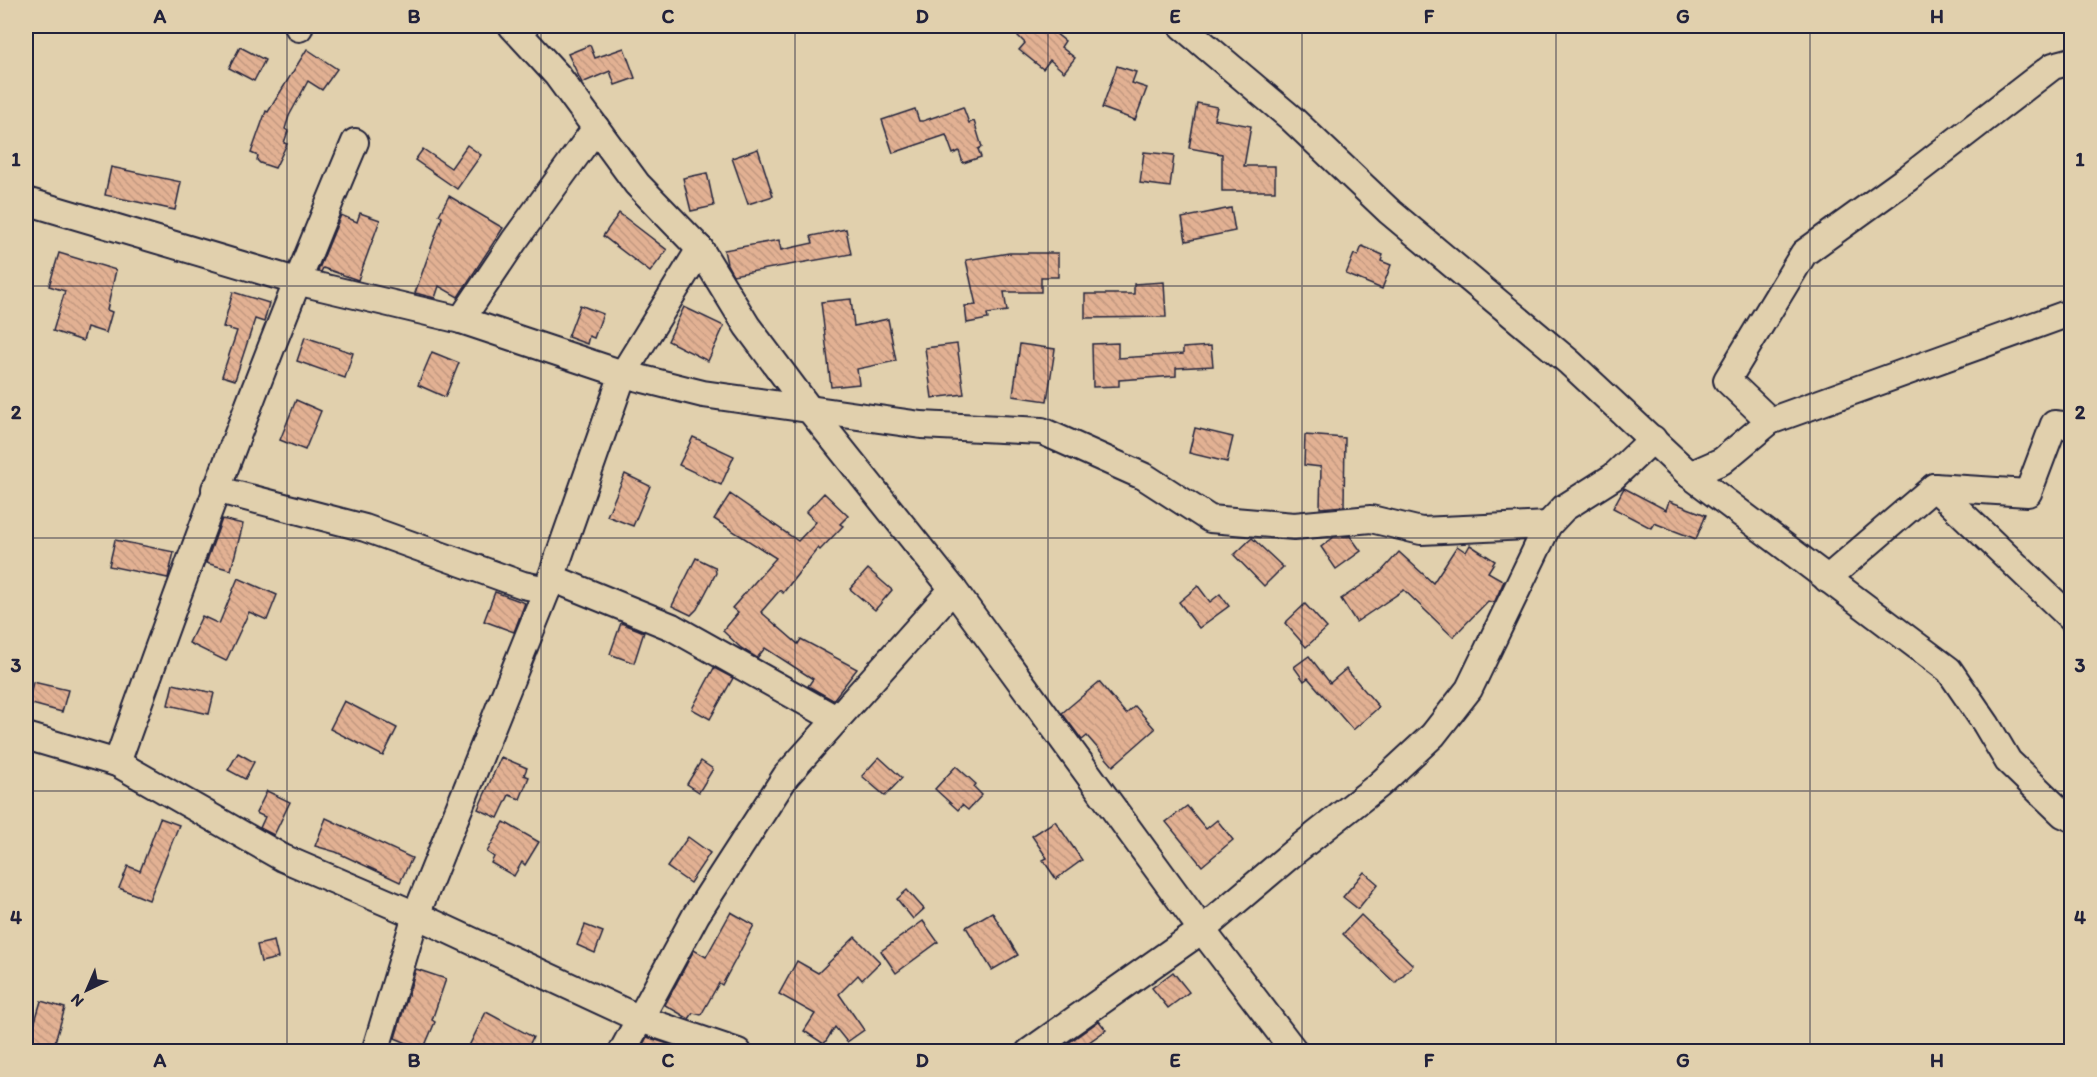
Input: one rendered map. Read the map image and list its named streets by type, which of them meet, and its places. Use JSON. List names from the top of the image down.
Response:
{
  "north": "bottom left",
  "grid": {
    "columns": [
      "A",
      "B",
      "C",
      "D",
      "E",
      "F",
      "G",
      "H"
    ],
    "rows": [
      "1",
      "2",
      "3",
      "4"
    ]
  }
}
